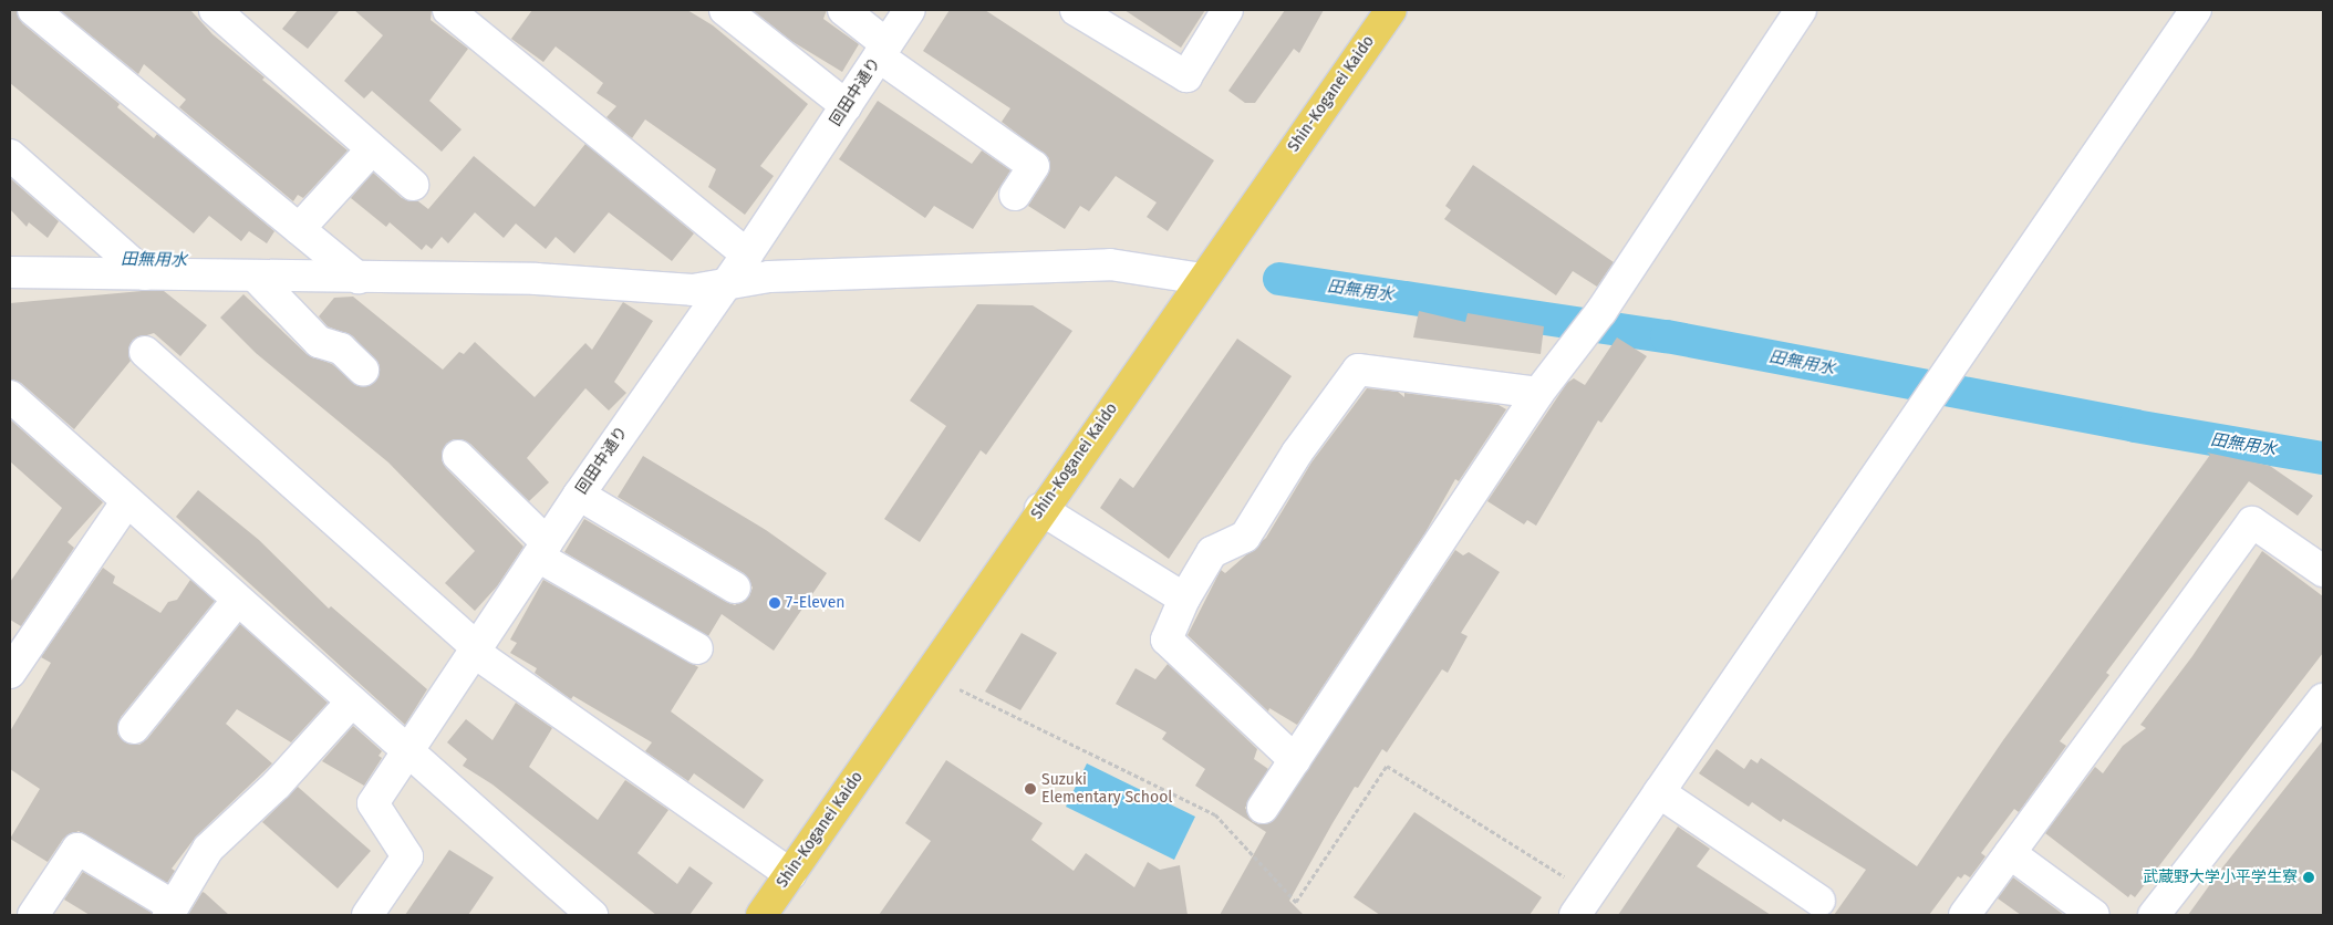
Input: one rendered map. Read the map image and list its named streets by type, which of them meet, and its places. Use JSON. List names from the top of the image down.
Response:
{
  "streets": {
    "main road": ["Shin-Koganei Kaido"],
    "street": ["回田中通り"]
  },
  "water": ["田無用水"],
  "places": ["7-Eleven", "Suzuki Elementary School", "武蔵野大学小平学生寮"]
}
